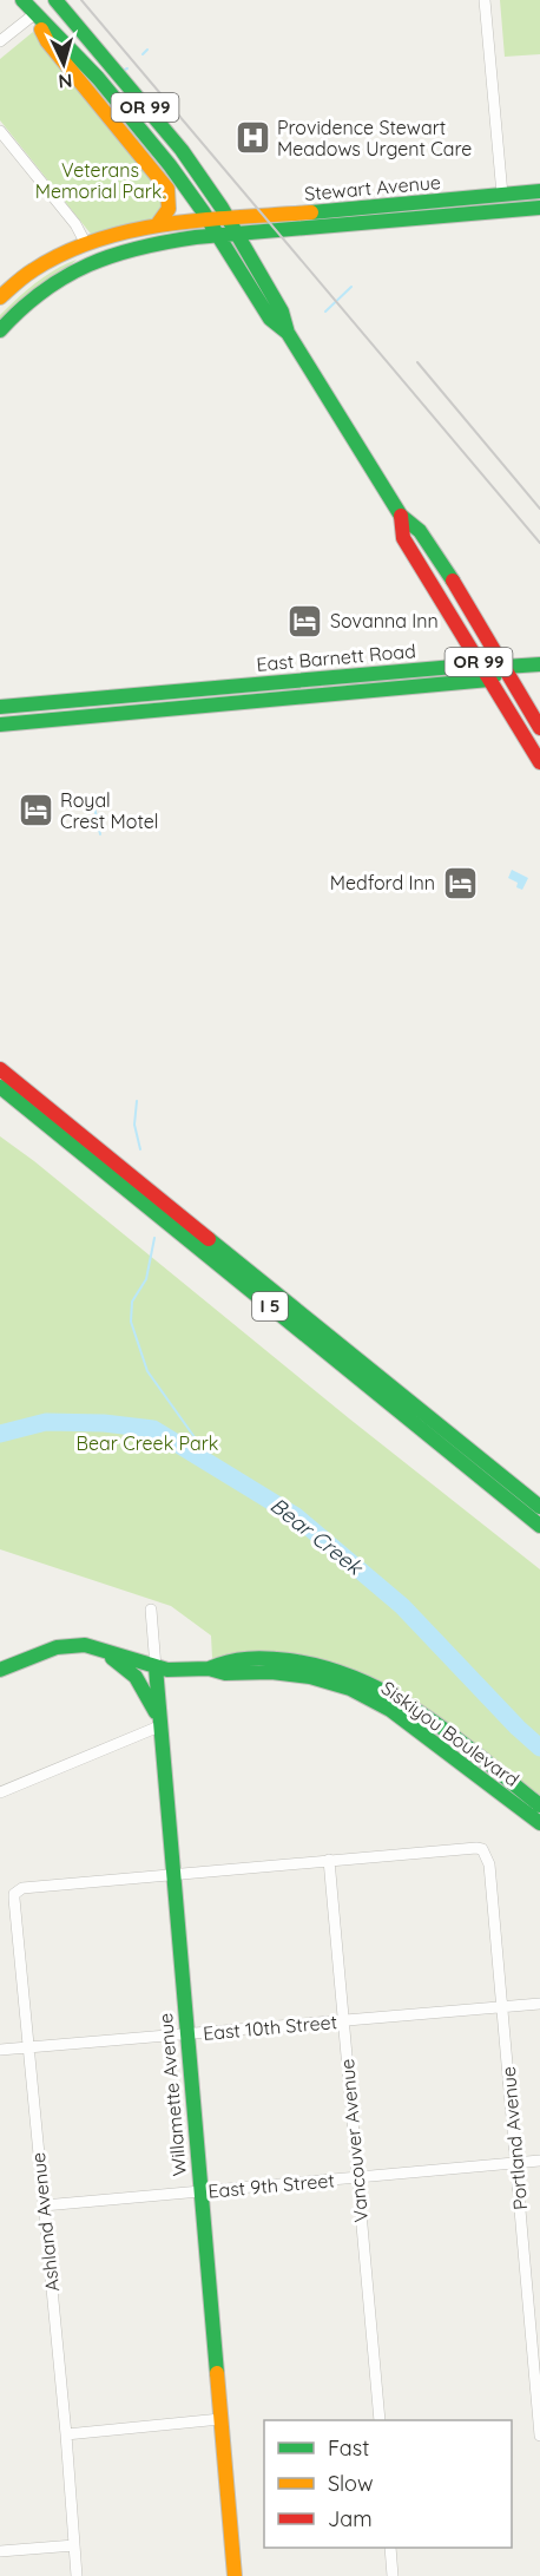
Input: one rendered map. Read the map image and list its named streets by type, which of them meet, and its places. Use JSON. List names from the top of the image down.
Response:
{
  "streets": {
    "main road": [
      "OR 99",
      "Stewart Avenue",
      "East Barnett Road",
      "I 5",
      "Siskiyou Boulevard",
      "Willamette Avenue"
    ],
    "street": [
      "East 10th Street",
      "Portland Avenue",
      "Vancouver Avenue",
      "East 9th Street",
      "Ashland Avenue"
    ]
  },
  "crossings": [
    ["OR 99", "Stewart Avenue"],
    ["OR 99", "East Barnett Road"],
    ["Siskiyou Boulevard", "Willamette Avenue"],
    ["East 10th Street", "Willamette Avenue"],
    ["East 10th Street", "Portland Avenue"],
    ["East 10th Street", "Vancouver Avenue"],
    ["East 10th Street", "Ashland Avenue"],
    ["Willamette Avenue", "East 9th Street"],
    ["Portland Avenue", "Vancouver Avenue"],
    ["Portland Avenue", "East 9th Street"],
    ["Vancouver Avenue", "East 9th Street"],
    ["East 9th Street", "Ashland Avenue"]
  ],
  "water": ["Bear Creek"],
  "parks": ["Veterans Memorial Park.", "Bear Creek Park"],
  "places": {
    "hospital": ["Providence Stewart Meadows Urgent Care"],
    "hotel": ["Sovanna Inn", "Royal Crest Motel", "Medford Inn"]
  },
  "legend": ["Fast", "Slow", "Jam"],
  "north": "bottom"
}
